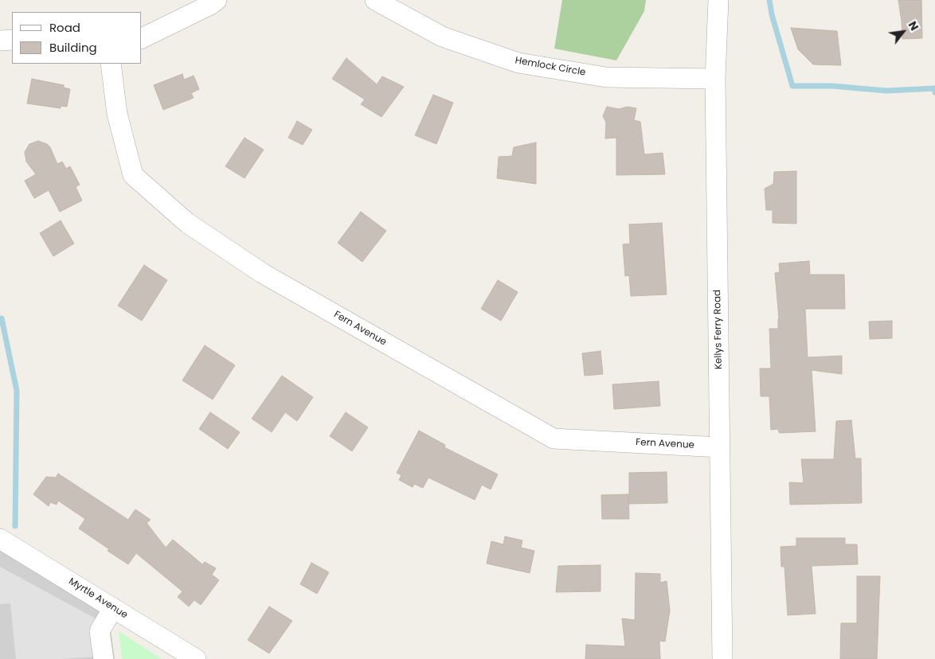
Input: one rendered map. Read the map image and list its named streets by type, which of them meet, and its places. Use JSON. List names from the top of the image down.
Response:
{
  "streets": {
    "street": [
      "Hemlock Circle",
      "Fern Avenue",
      "Kellys Ferry Road",
      "Myrtle Avenue"
    ]
  },
  "crossings": [
    ["Hemlock Circle", "Kellys Ferry Road"],
    ["Fern Avenue", "Kellys Ferry Road"]
  ],
  "legend": ["Road", "Building"],
  "north": "top right"
}
